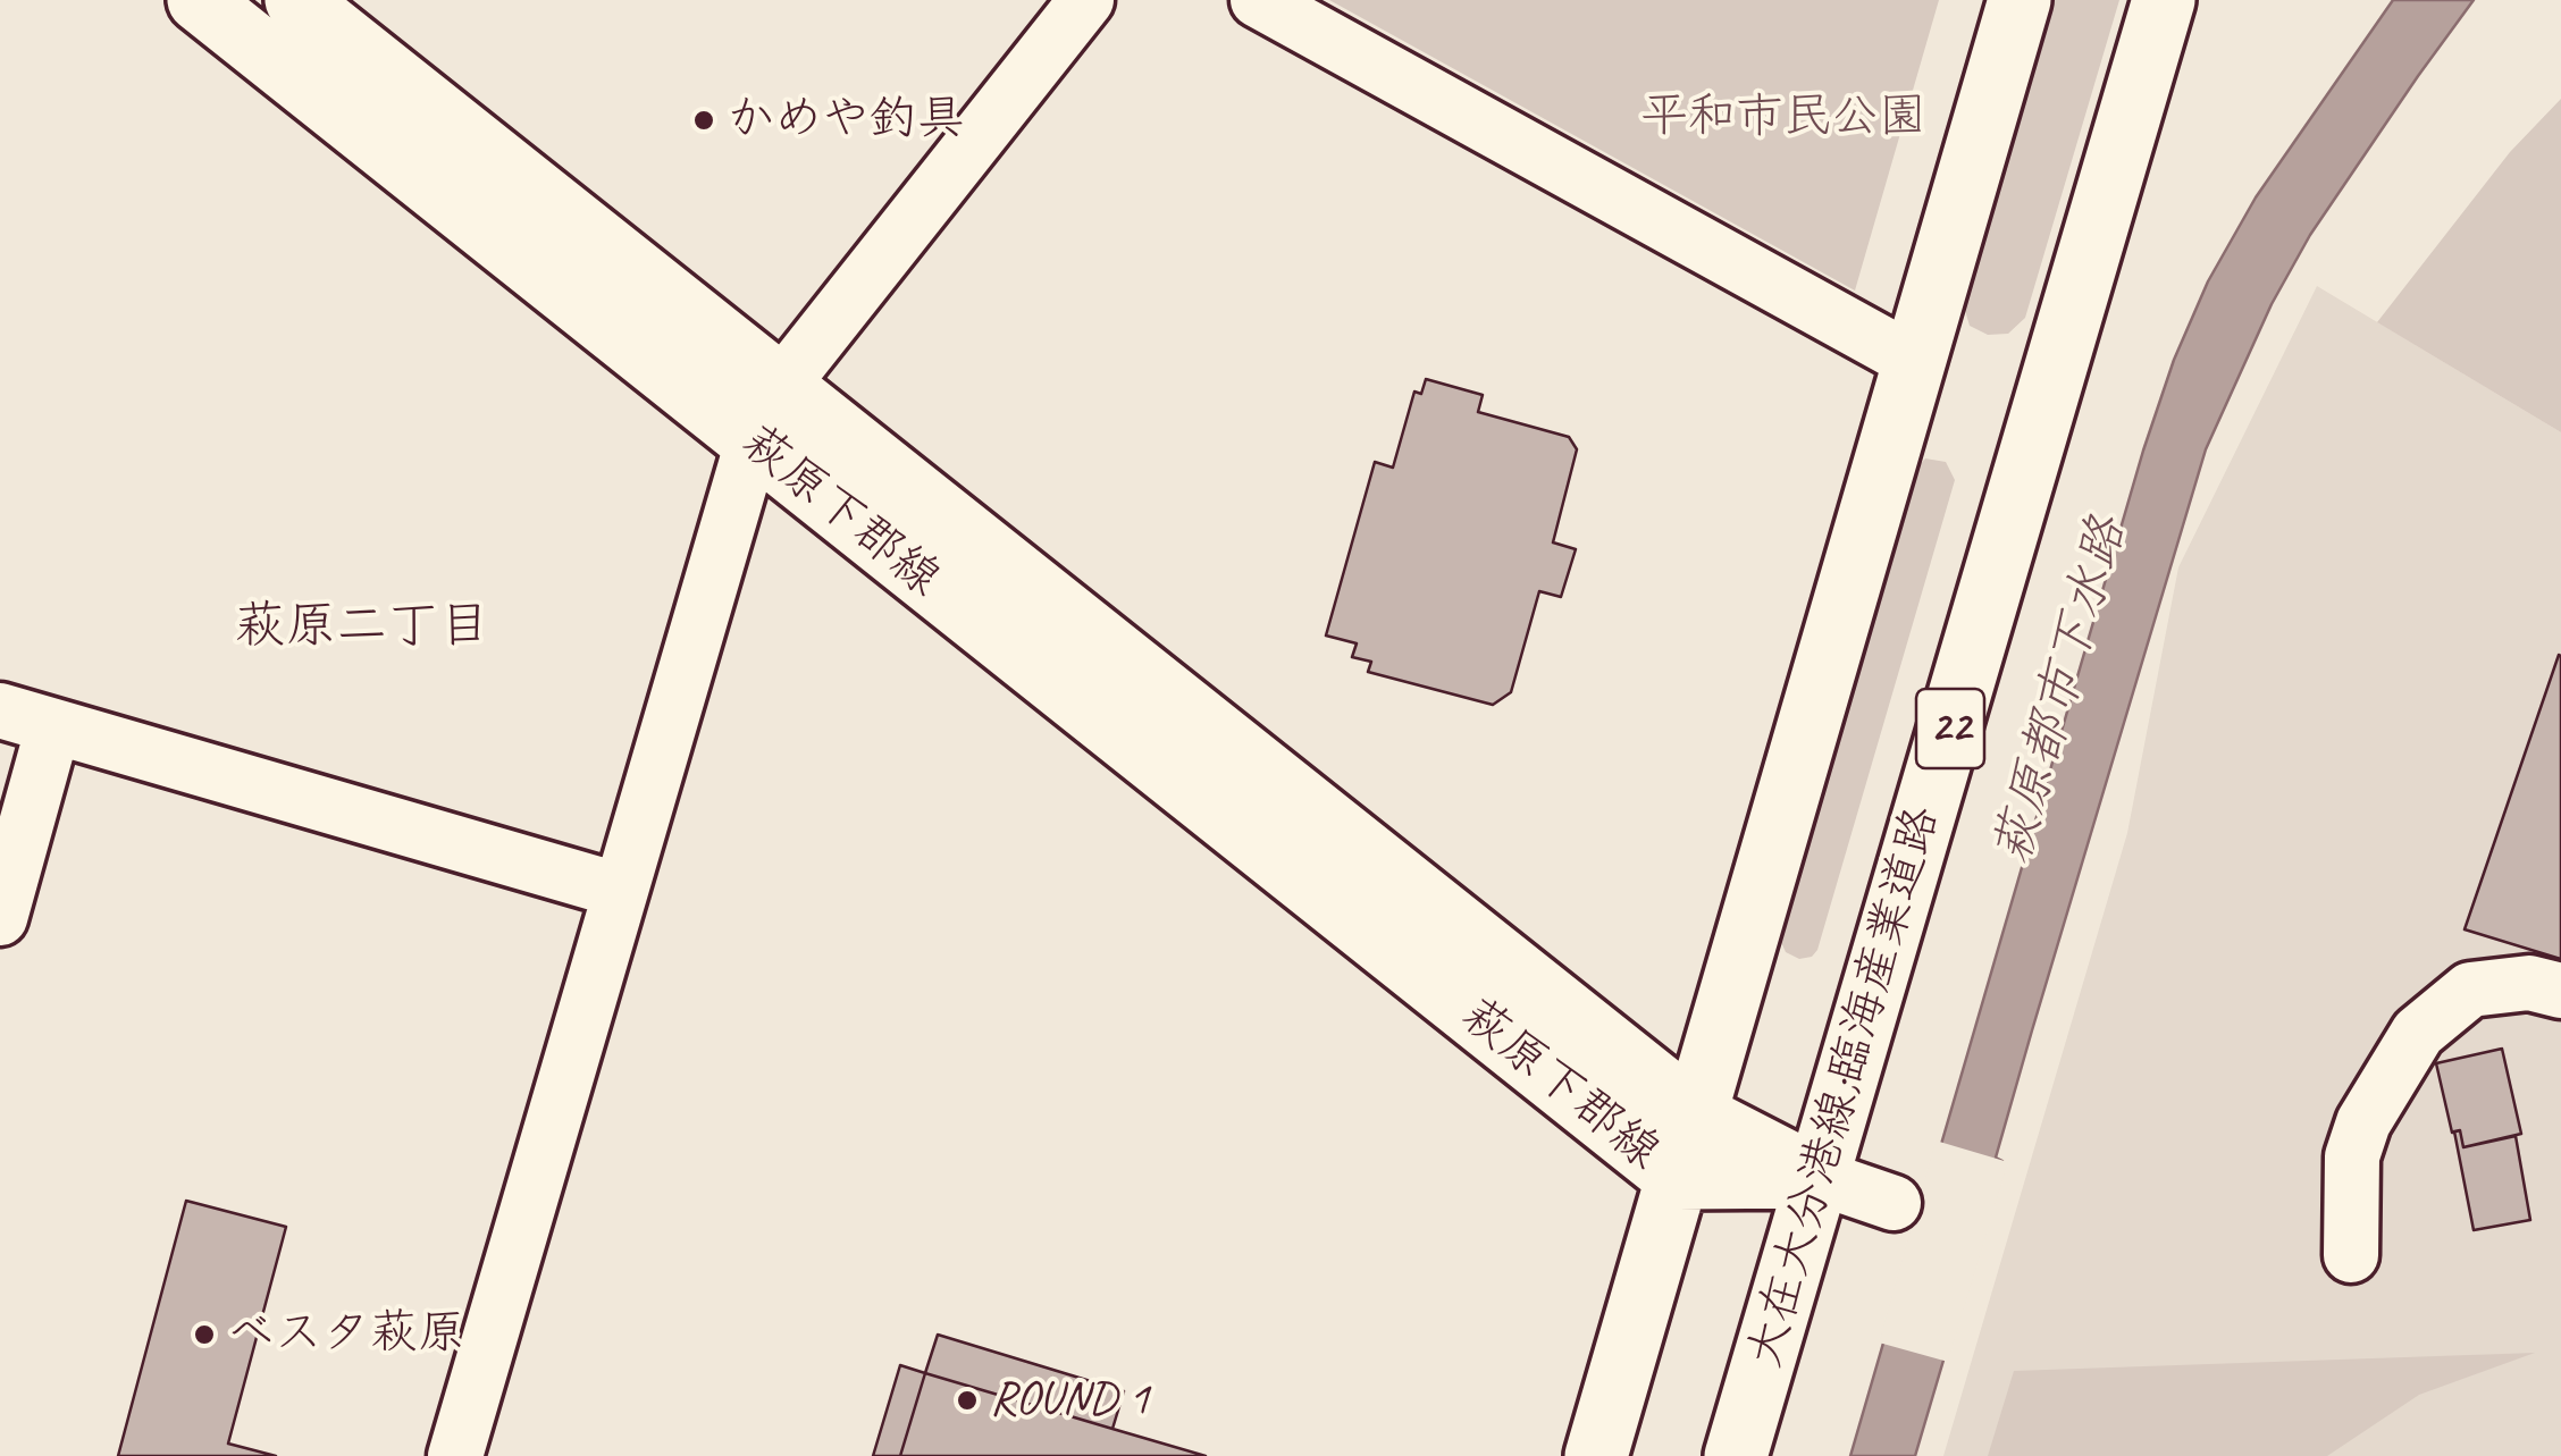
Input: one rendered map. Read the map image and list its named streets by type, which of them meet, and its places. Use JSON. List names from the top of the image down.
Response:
{
  "streets": {
    "main road": ["萩原下郡線", "22", "大在大分港線;臨海産業道路"]
  },
  "crossings": [
    ["萩原下郡線", "大在大分港線;臨海産業道路"]
  ],
  "districts": ["萩原二丁目"],
  "water": ["萩原都市下水路"],
  "parks": ["平和市民公園"],
  "places": ["かめや釣具", "ベスタ萩原", "ROUND 1"]
}
